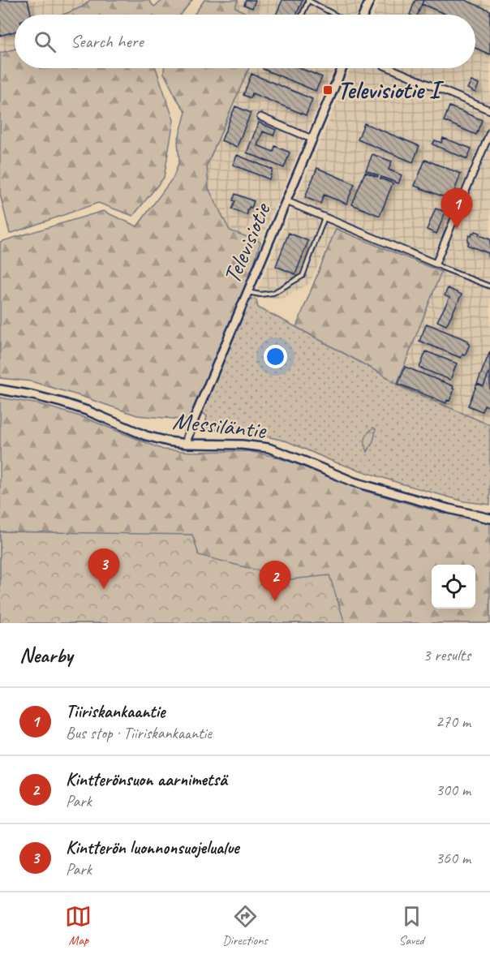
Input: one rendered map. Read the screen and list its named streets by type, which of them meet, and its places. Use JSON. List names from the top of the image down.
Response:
{
  "streets": {
    "street": ["Televisiotie", "Messiläntie"]
  },
  "crossings": [
    ["Televisiotie", "Messiläntie"]
  ],
  "places": {
    "transit": ["Televisiotie I"]
  },
  "page": {
    "search": "Search here",
    "pins": ["1", "3", "2"],
    "heading": ["Nearby", "3 results"],
    "list": [
      {
        "mark": "1",
        "name": "Tiiriskankaantie",
        "note": "Bus stop · Tiiriskankaantie",
        "value": "270 m"
      },
      {
        "mark": "2",
        "name": "Kintterönsuon aarnimetsä",
        "note": "Park",
        "value": "300 m"
      },
      {
        "mark": "3",
        "name": "Kintterön luonnonsuojelualue",
        "note": "Park",
        "value": "360 m"
      }
    ],
    "nav": ["Map", "Directions", "Saved"]
  }
}
